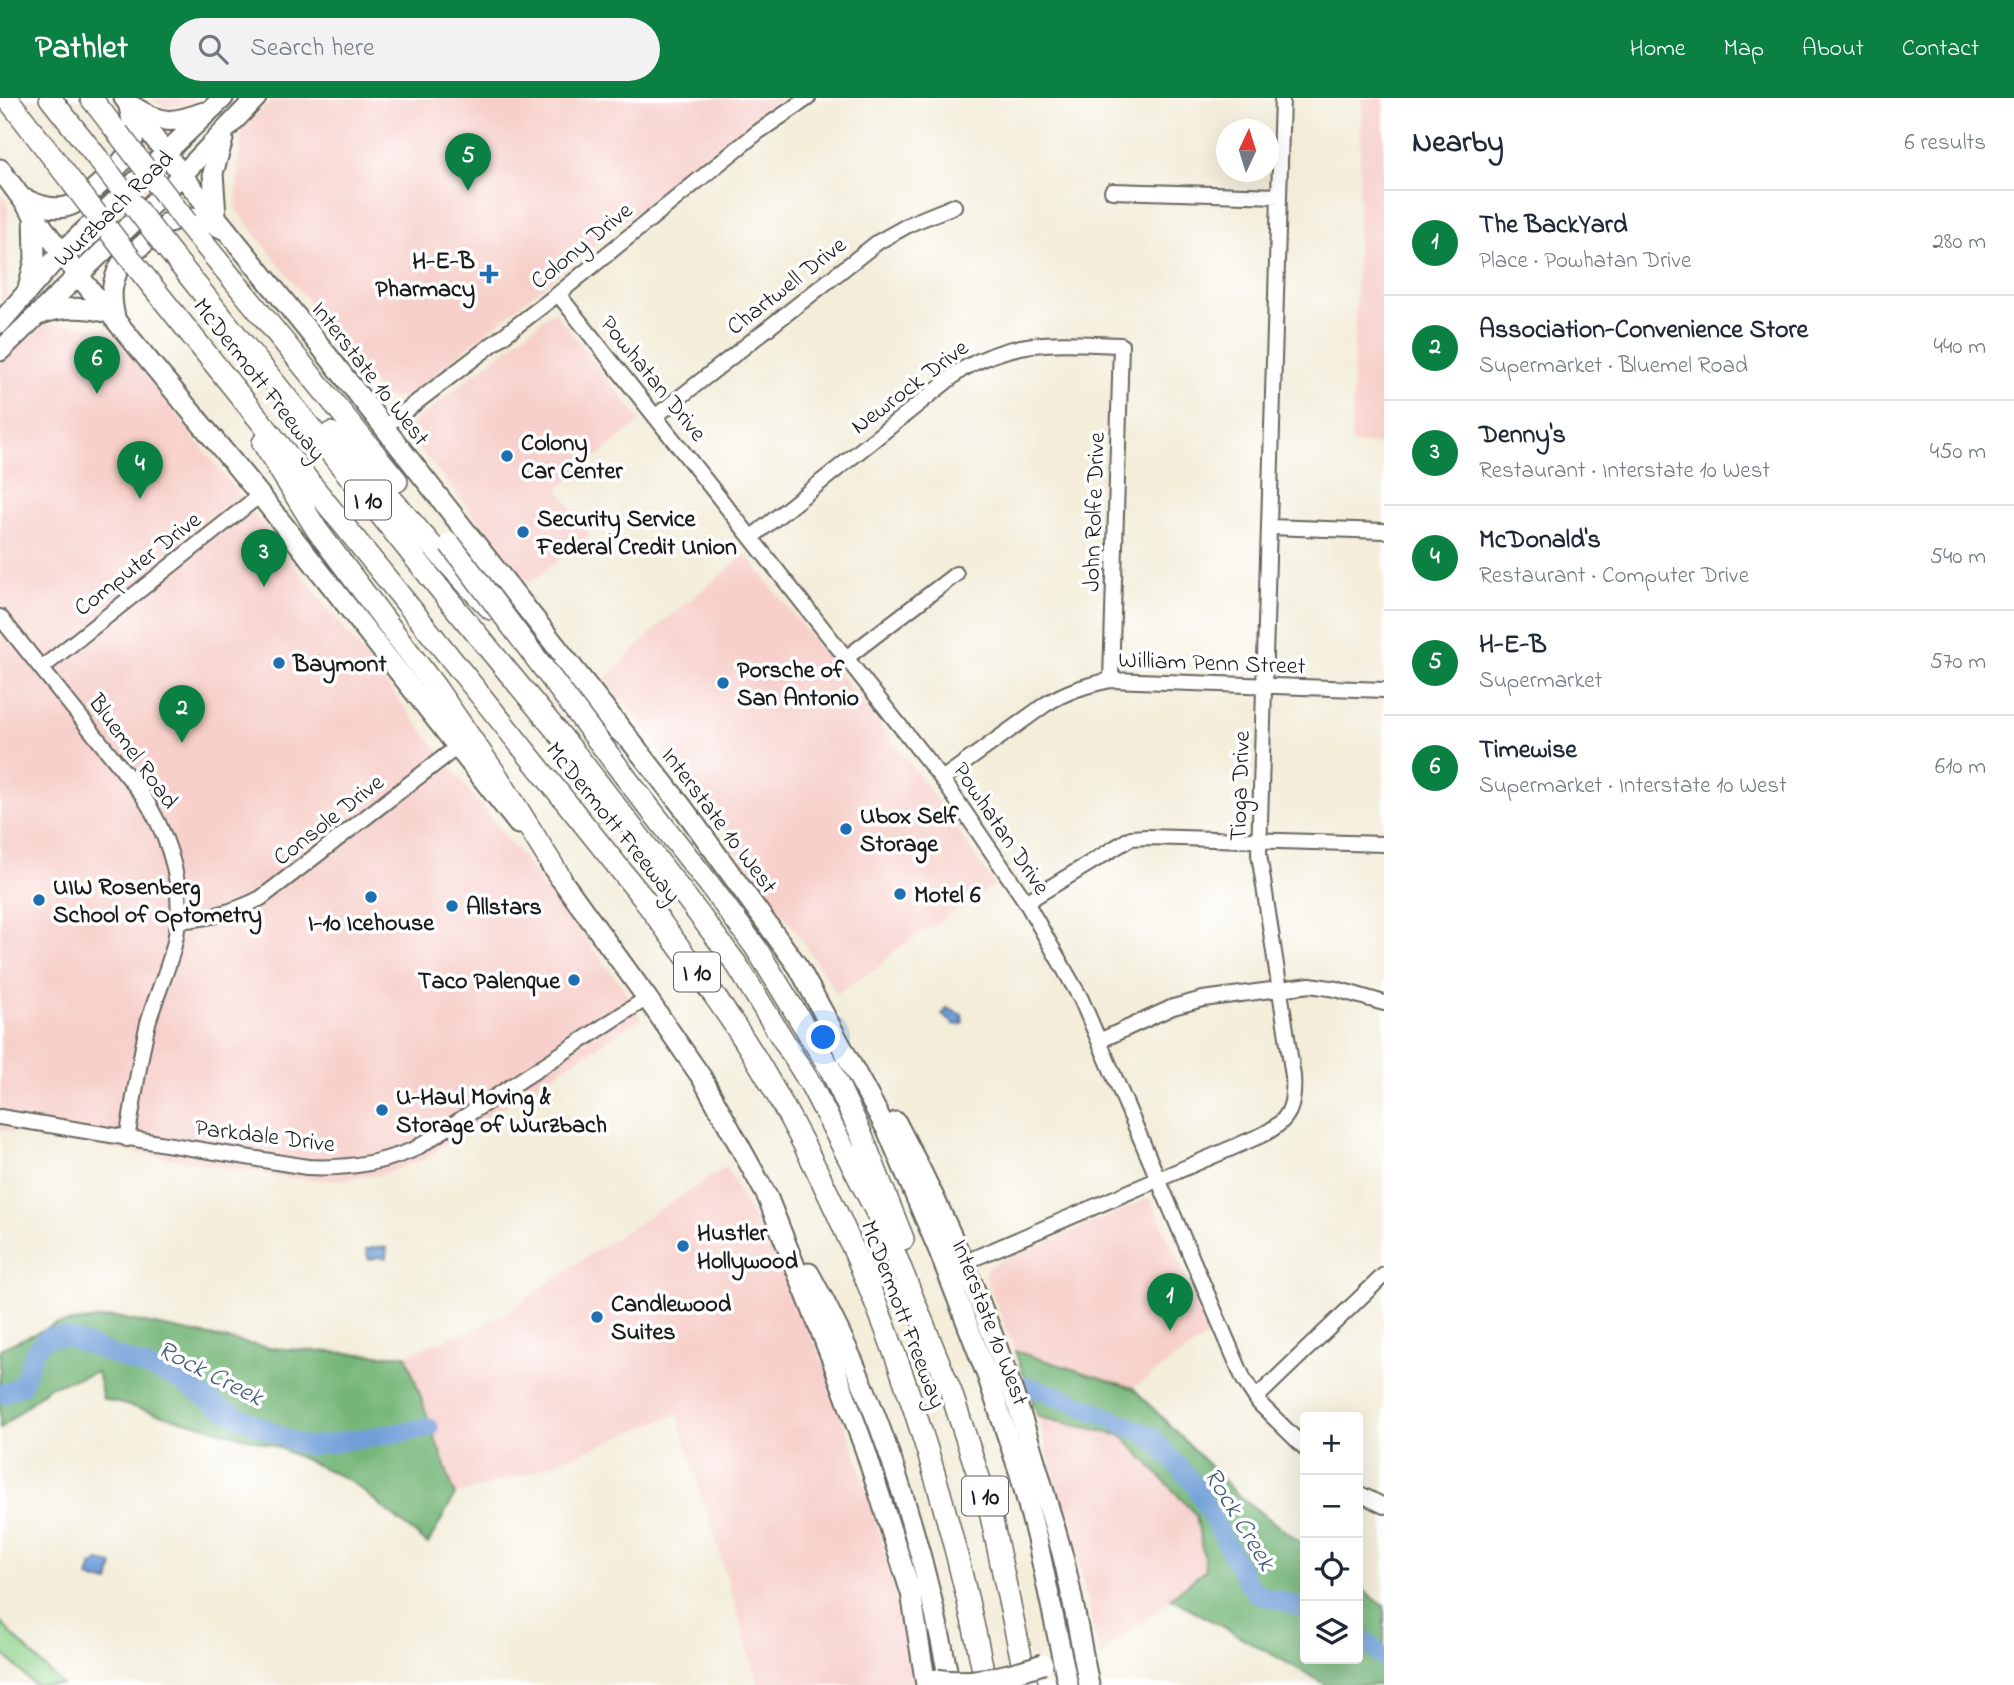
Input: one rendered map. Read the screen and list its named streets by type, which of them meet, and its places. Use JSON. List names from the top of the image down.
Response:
{
  "streets": {
    "highway": ["McDermott Freeway", "I 10"],
    "main road": ["Wurzbach Road", "Interstate 10 West"],
    "street": [
      "Colony Drive",
      "Chartwell Drive",
      "Powhatan Drive",
      "Newrock Drive",
      "John Rolfe Drive",
      "Computer Drive",
      "William Penn Street",
      "Bluemel Road",
      "Tioga Drive",
      "Console Drive",
      "Parkdale Drive"
    ]
  },
  "crossings": [
    ["Wurzbach Road", "Interstate 10 West"],
    ["Colony Drive", "Interstate 10 West"],
    ["Colony Drive", "Powhatan Drive"],
    ["Chartwell Drive", "Powhatan Drive"],
    ["Powhatan Drive", "Newrock Drive"],
    ["Powhatan Drive", "William Penn Street"],
    ["Powhatan Drive", "Tioga Drive"],
    ["Newrock Drive", "John Rolfe Drive"],
    ["John Rolfe Drive", "William Penn Street"],
    ["Computer Drive", "Bluemel Road"],
    ["William Penn Street", "Tioga Drive"],
    ["Bluemel Road", "Console Drive"],
    ["Bluemel Road", "Parkdale Drive"]
  ],
  "water": ["Rock Creek"],
  "places": {
    "health": ["H-E-B Pharmacy"],
    "other": [
      "Colony Car Center",
      "Security Service Federal Credit Union",
      "Baymont",
      "Porsche of San Antonio",
      "Ubox Self Storage",
      "Motel 6",
      "I-10 Icehouse",
      "UIW Rosenberg School of Optometry",
      "Allstars",
      "Taco Palenque",
      "U-Haul Moving & Storage of Wurzbach",
      "Hustler Hollywood",
      "Candlewood Suites"
    ]
  },
  "north": "top",
  "page": {
    "header": "Pathlet",
    "search": "Search here",
    "nav": [
      "Home",
      "Map",
      "About",
      "Contact"
    ],
    "heading": ["Nearby", "6 results"],
    "pins": [
      "5",
      "6",
      "4",
      "3",
      "2",
      "1"
    ],
    "list": [
      {
        "mark": "1",
        "name": "The BackYard",
        "note": "Place · Powhatan Drive",
        "value": "280 m"
      },
      {
        "mark": "2",
        "name": "Association-Convenience Store",
        "note": "Supermarket · Bluemel Road",
        "value": "440 m"
      },
      {
        "mark": "3",
        "name": "Denny's",
        "note": "Restaurant · Interstate 10 West",
        "value": "450 m"
      },
      {
        "mark": "4",
        "name": "McDonald's",
        "note": "Restaurant · Computer Drive",
        "value": "540 m"
      },
      {
        "mark": "5",
        "name": "H-E-B",
        "note": "Supermarket",
        "value": "570 m"
      },
      {
        "mark": "6",
        "name": "Timewise",
        "note": "Supermarket · Interstate 10 West",
        "value": "610 m"
      }
    ],
    "map_buttons": ["+", "−"]
  }
}
